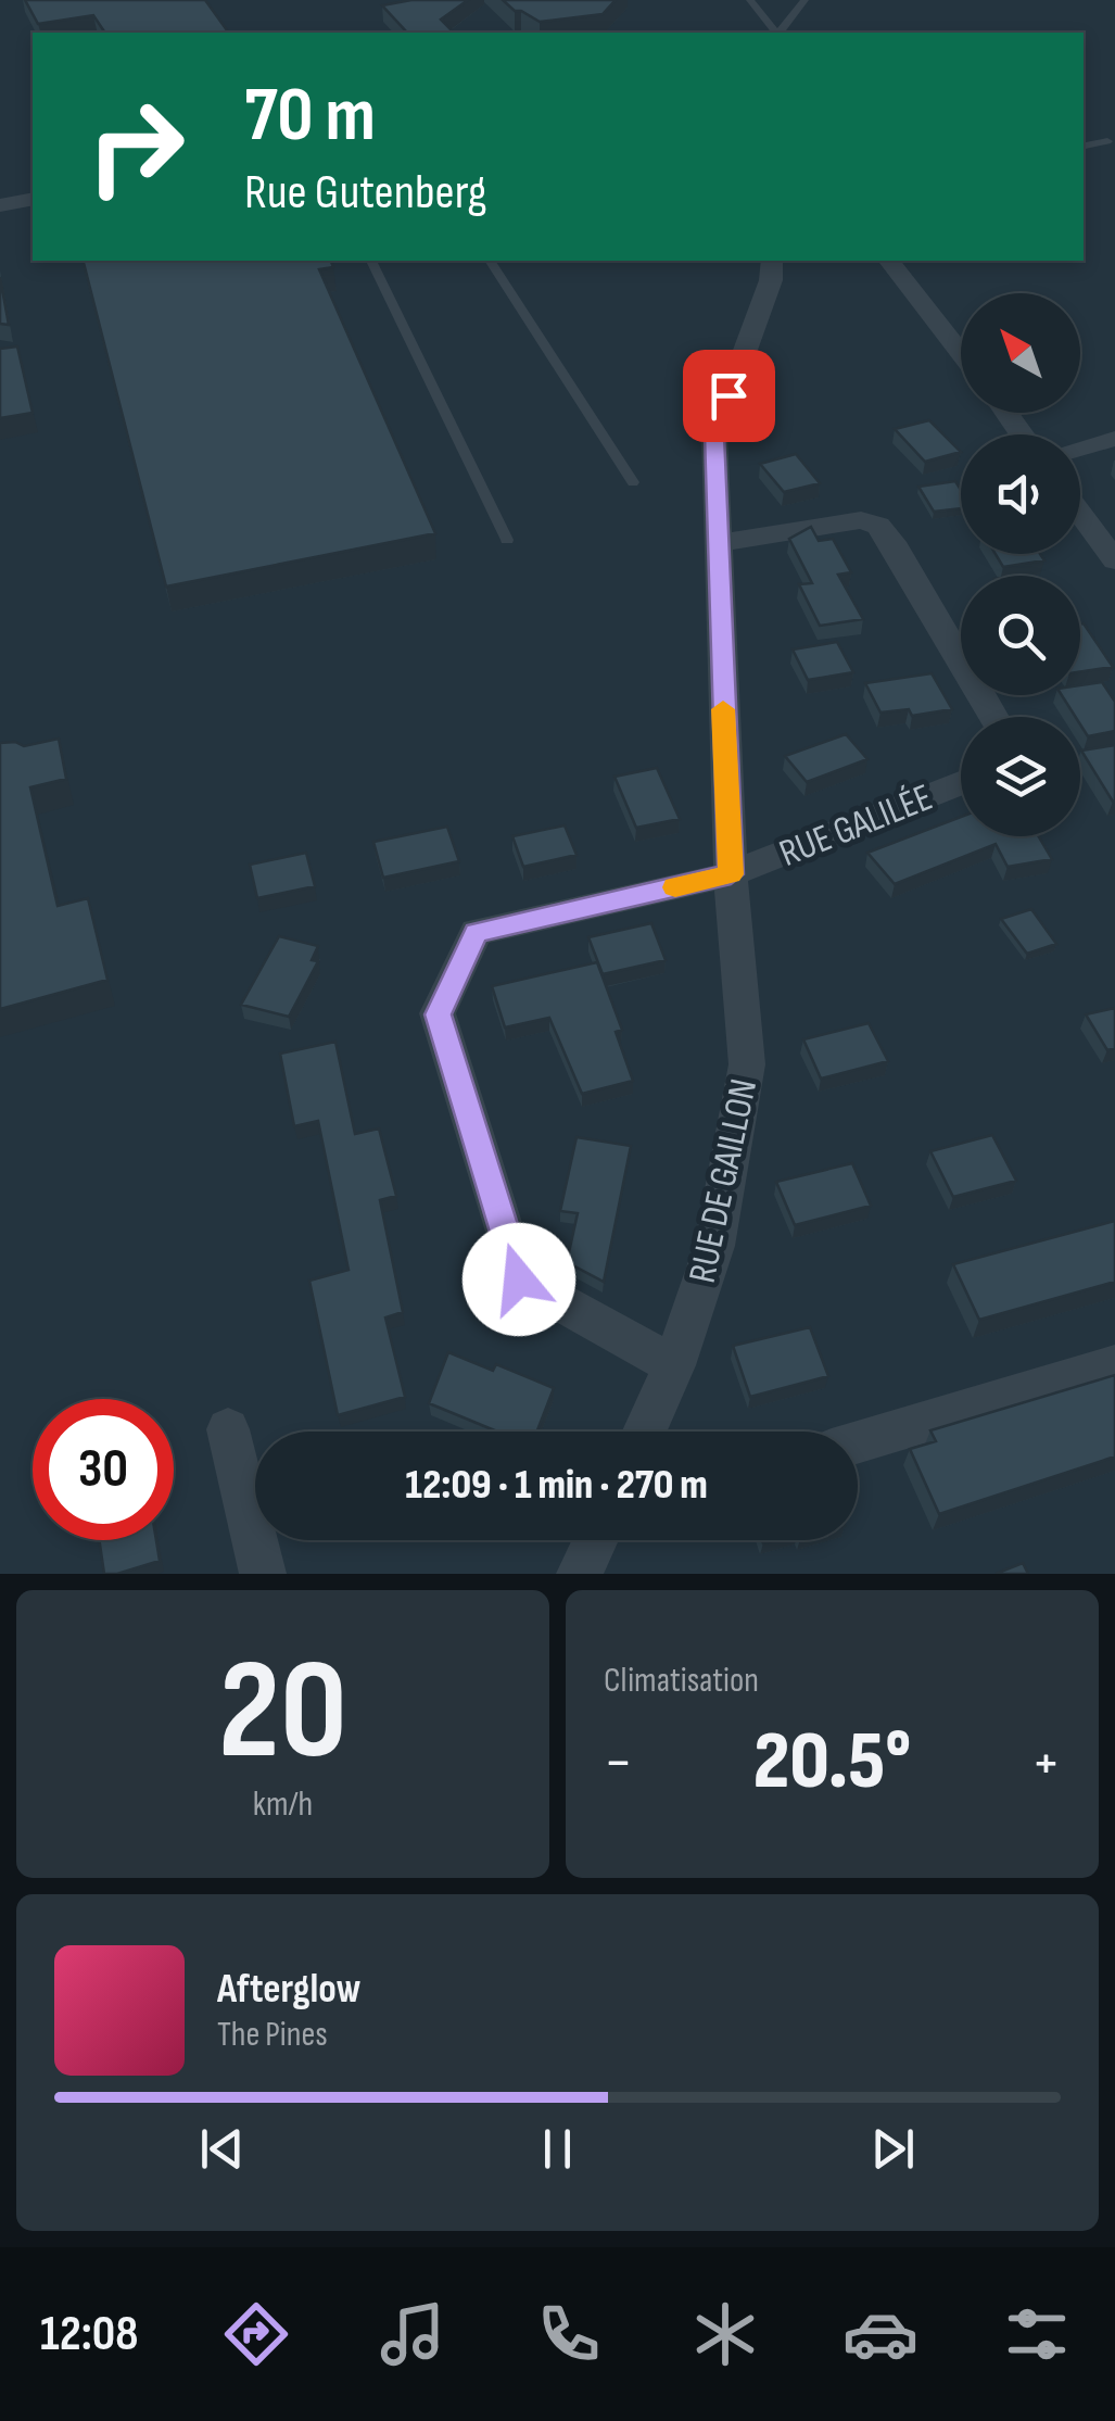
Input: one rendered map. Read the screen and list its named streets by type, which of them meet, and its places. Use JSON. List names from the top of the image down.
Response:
{
  "streets": {
    "street": ["RUE GALILÉE", "RUE DE GAILLON"]
  },
  "crossings": [
    ["RUE GALILÉE", "RUE DE GAILLON"]
  ],
  "north": "top left",
  "page": {
    "turn": ["70 m", "Rue Gutenberg"],
    "limit": "30",
    "trip": "12:09 · 1 min · 270 m",
    "tile": [
      ["20", "km/h"],
      "Climatisation"
    ],
    "heat": ["−", "20.5°", "+"],
    "song": ["Afterglow", "The Pines"],
    "tabs": "12:08"
  }
}
